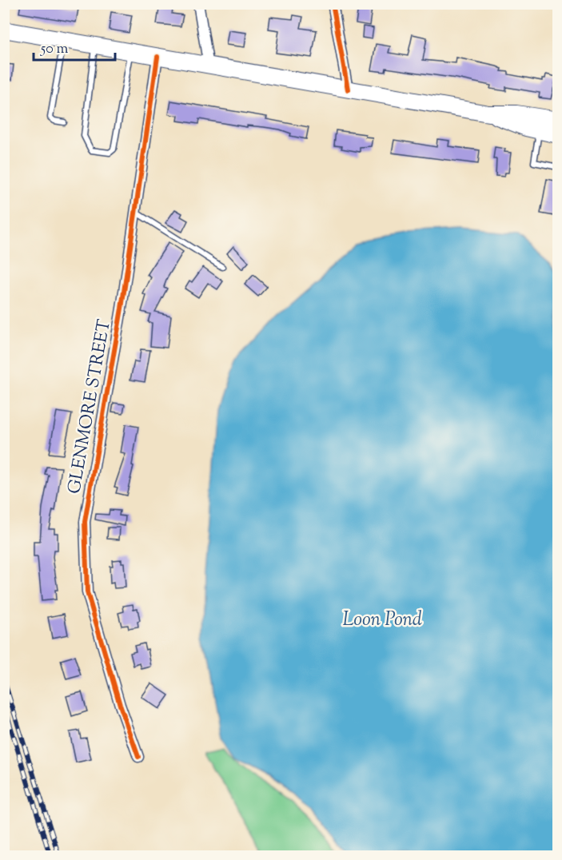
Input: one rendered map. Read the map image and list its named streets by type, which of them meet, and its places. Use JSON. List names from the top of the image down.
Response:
{
  "streets": {
    "street": ["GLENMORE STREET"]
  },
  "water": ["Loon Pond"],
  "scale_bar": "50 m"
}
